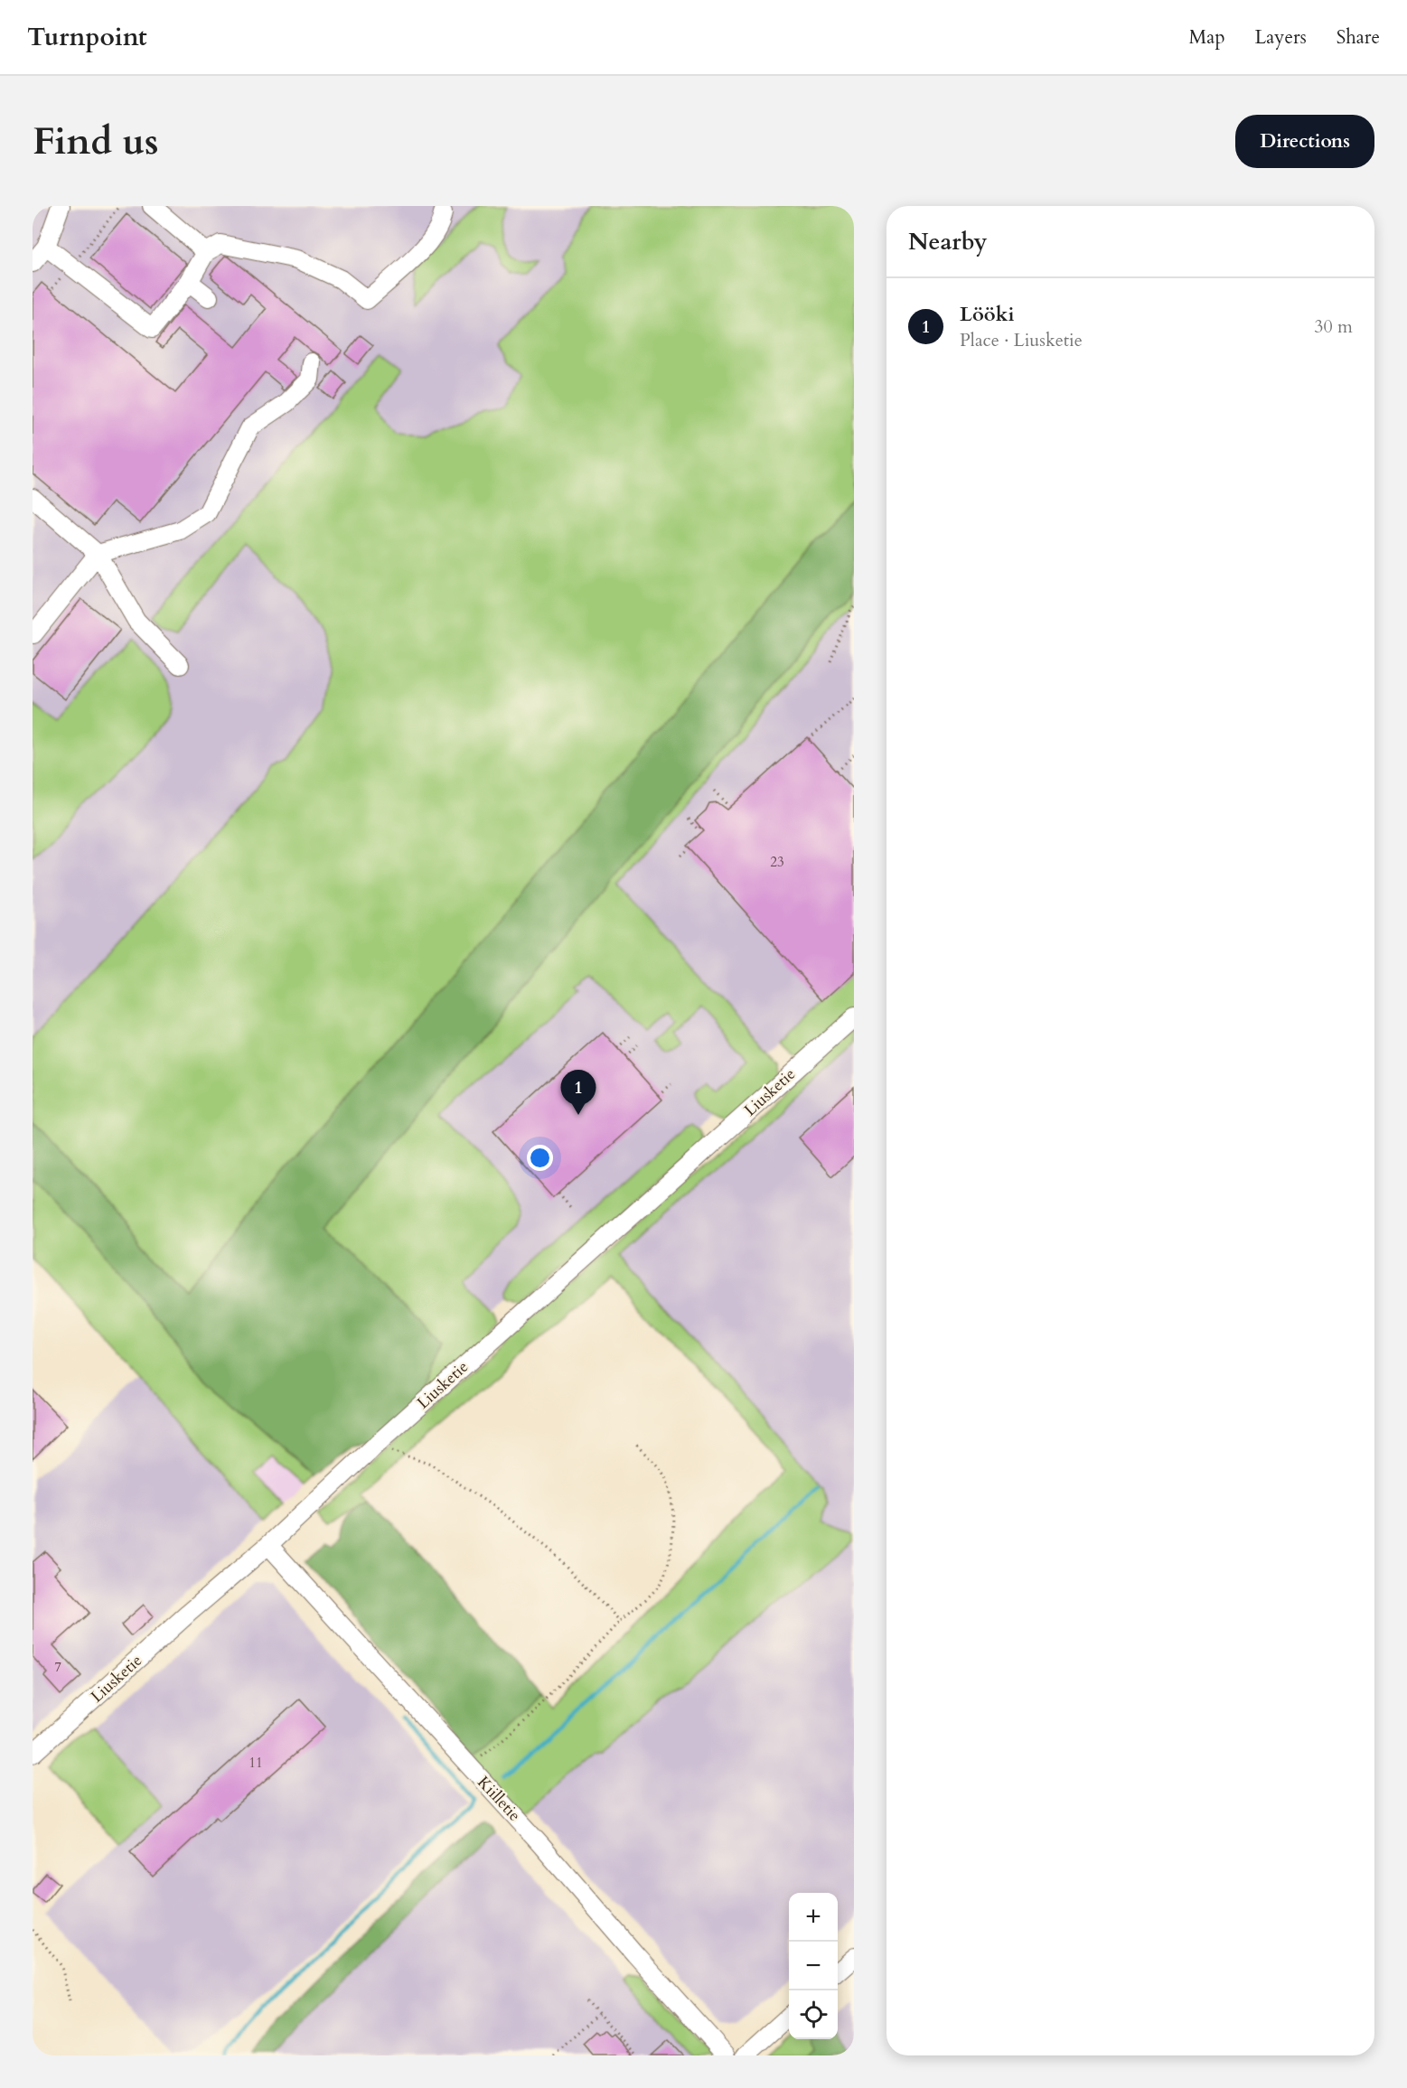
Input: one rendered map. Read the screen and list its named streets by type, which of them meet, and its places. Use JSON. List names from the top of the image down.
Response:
{
  "streets": {
    "street": ["Liusketie", "Kiilletie"]
  },
  "crossings": [
    ["Liusketie", "Kiilletie"]
  ],
  "house_numbers": ["23", "7", "11"],
  "page": {
    "header": "Turnpoint",
    "nav": ["Map", "Layers", "Share"],
    "buttons": "Directions",
    "title": "Find us",
    "heading": "Nearby",
    "list": [
      {
        "mark": "1",
        "name": "Lööki",
        "note": "Place · Liusketie",
        "value": "30 m"
      }
    ],
    "pins": "1",
    "map_buttons": ["+", "−"]
  }
}
